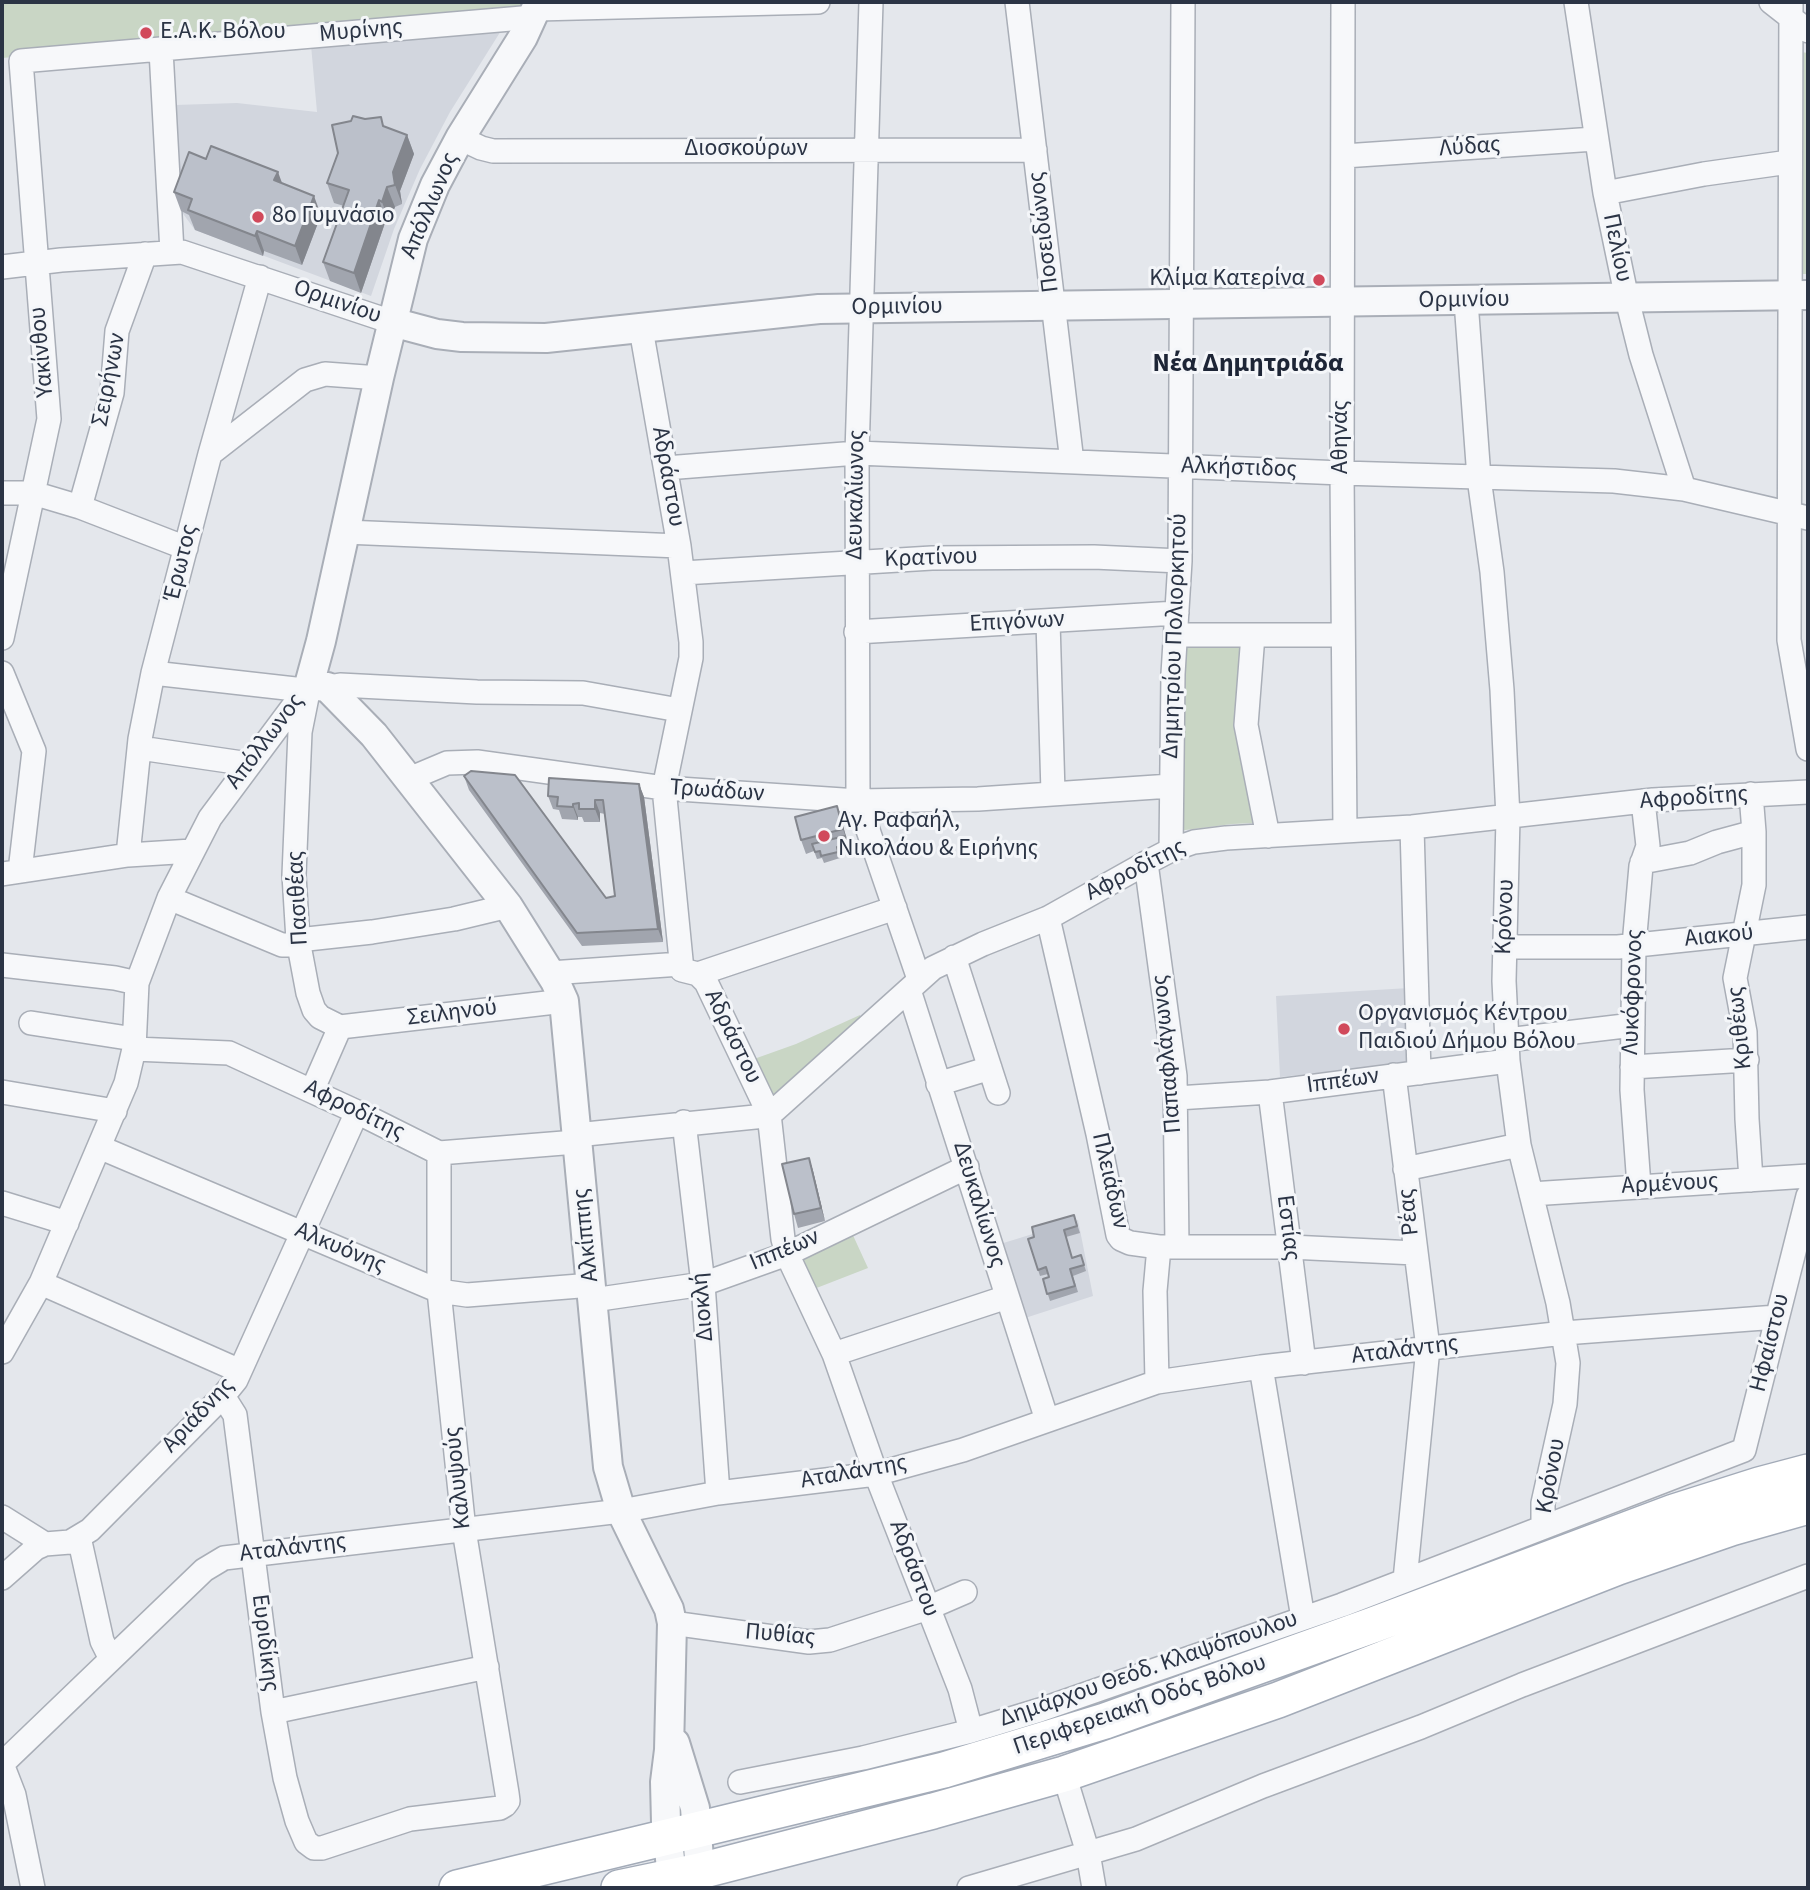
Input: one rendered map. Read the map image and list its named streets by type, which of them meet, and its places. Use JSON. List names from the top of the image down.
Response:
{
  "streets": {
    "main road": ["Περιφερειακή Οδός Βόλου"],
    "street": [
      "Μυρίνης",
      "Λύδας",
      "Διοσκούρων",
      "Απόλλωνος",
      "Ποσειδώνος",
      "Πελίου",
      "Ορμινίου",
      "Υακίνθου",
      "Σειρήνων",
      "Αθηνάς",
      "Αλκήστιδος",
      "Αδράστου",
      "Δευκαλίωνος",
      "Κρατίνου",
      "Έρωτος",
      "Επιγόνων",
      "Δημητρίου Πολιορκητού",
      "Τρωάδων",
      "Αφροδίτης",
      "Πασιθέας",
      "Κρόνου",
      "Αιακού",
      "Λυκόφρoνος",
      "Σειληνού",
      "Κριθέως",
      "Παπαφλάγωνος",
      "Ιππέων",
      "Πλειάδων",
      "Αρμένους",
      "Ρέας",
      "Εστίας",
      "Αλκίππης",
      "Αλκυόνης",
      "Διοκλή",
      "Ηφαίστου",
      "Αταλάντης",
      "Αριάδνης",
      "Καλυψούς",
      "Πυθίας",
      "Ευριδίκης",
      "Δημάρχου Θεόδ. Κλαψόπουλου"
    ]
  },
  "crossings": [
    ["Μυρίνης", "Απόλλωνος"],
    ["Μυρίνης", "Υακίνθου"],
    ["Λύδας", "Πελίου"],
    ["Λύδας", "Αθηνάς"],
    ["Διοσκούρων", "Απόλλωνος"],
    ["Διοσκούρων", "Ποσειδώνος"],
    ["Διοσκούρων", "Δευκαλίωνος"],
    ["Απόλλωνος", "Ορμινίου"],
    ["Απόλλωνος", "Αφροδίτης"],
    ["Απόλλωνος", "Πασιθέας"],
    ["Απόλλωνος", "Αλκυόνης"],
    ["Ποσειδώνος", "Ορμινίου"],
    ["Ποσειδώνος", "Αλκήστιδος"],
    ["Πελίου", "Ορμινίου"],
    ["Πελίου", "Αλκήστιδος"],
    ["Ορμινίου", "Υακίνθου"],
    ["Ορμινίου", "Σειρήνων"],
    ["Ορμινίου", "Αθηνάς"],
    ["Ορμινίου", "Αδράστου"],
    ["Ορμινίου", "Δευκαλίωνος"],
    ["Ορμινίου", "Έρωτος"],
    ["Ορμινίου", "Δημητρίου Πολιορκητού"],
    ["Ορμινίου", "Κρόνου"],
    ["Αθηνάς", "Αλκήστιδος"],
    ["Αθηνάς", "Επιγόνων"],
    ["Αθηνάς", "Αφροδίτης"],
    ["Αλκήστιδος", "Αδράστου"],
    ["Αλκήστιδος", "Δευκαλίωνος"],
    ["Αλκήστιδος", "Δημητρίου Πολιορκητού"],
    ["Αλκήστιδος", "Κρόνου"],
    ["Αδράστου", "Κρατίνου"],
    ["Αδράστου", "Τρωάδων"],
    ["Αδράστου", "Αφροδίτης"],
    ["Αδράστου", "Ιππέων"],
    ["Αδράστου", "Αταλάντης"],
    ["Αδράστου", "Πυθίας"],
    ["Αδράστου", "Δημάρχου Θεόδ. Κλαψόπουλου"],
    ["Δευκαλίωνος", "Κρατίνου"],
    ["Δευκαλίωνος", "Επιγόνων"],
    ["Δευκαλίωνος", "Τρωάδων"],
    ["Δευκαλίωνος", "Αφροδίτης"],
    ["Δευκαλίωνος", "Ιππέων"],
    ["Δευκαλίωνος", "Αταλάντης"],
    ["Κρατίνου", "Δημητρίου Πολιορκητού"],
    ["Επιγόνων", "Δημητρίου Πολιορκητού"],
    ["Δημητρίου Πολιορκητού", "Τρωάδων"],
    ["Δημητρίου Πολιορκητού", "Αφροδίτης"],
    ["Τρωάδων", "Αλκίππης"],
    ["Αφροδίτης", "Κρόνου"],
    ["Αφροδίτης", "Λυκόφρoνος"],
    ["Αφροδίτης", "Κριθέως"],
    ["Αφροδίτης", "Παπαφλάγωνος"],
    ["Αφροδίτης", "Πλειάδων"],
    ["Αφροδίτης", "Αριάδνης"],
    ["Αφροδίτης", "Καλυψούς"],
    ["Πασιθέας", "Σειληνού"],
    ["Κρόνου", "Αιακού"],
    ["Κρόνου", "Ιππέων"],
    ["Κρόνου", "Αρμένους"],
    ["Κρόνου", "Αταλάντης"],
    ["Κρόνου", "Δημάρχου Θεόδ. Κλαψόπουλου"],
    ["Αιακού", "Λυκόφρoνος"],
    ["Αιακού", "Κριθέως"],
    ["Λυκόφρoνος", "Ιππέων"],
    ["Λυκόφρoνος", "Αρμένους"],
    ["Σειληνού", "Αλκίππης"],
    ["Κριθέως", "Αρμένους"],
    ["Παπαφλάγωνος", "Ιππέων"],
    ["Παπαφλάγωνος", "Πλειάδων"],
    ["Παπαφλάγωνος", "Αταλάντης"],
    ["Ιππέων", "Ρέας"],
    ["Ιππέων", "Εστίας"],
    ["Ιππέων", "Αλκίππης"],
    ["Ιππέων", "Αλκυόνης"],
    ["Ιππέων", "Διοκλή"],
    ["Πλειάδων", "Ρέας"],
    ["Πλειάδων", "Εστίας"],
    ["Ρέας", "Αταλάντης"],
    ["Ρέας", "Δημάρχου Θεόδ. Κλαψόπουλου"],
    ["Εστίας", "Αταλάντης"],
    ["Αλκίππης", "Αλκυόνης"],
    ["Αλκίππης", "Αταλάντης"],
    ["Αλκίππης", "Πυθίας"],
    ["Αλκίππης", "Περιφερειακή Οδός Βόλου"],
    ["Αλκυόνης", "Αριάδνης"],
    ["Αλκυόνης", "Καλυψούς"],
    ["Διοκλή", "Αταλάντης"],
    ["Ηφαίστου", "Αταλάντης"],
    ["Ηφαίστου", "Δημάρχου Θεόδ. Κλαψόπουλου"],
    ["Αταλάντης", "Καλυψούς"],
    ["Αταλάντης", "Ευριδίκης"],
    ["Αριάδνης", "Ευριδίκης"],
    ["Καλυψούς", "Ευριδίκης"]
  ],
  "districts": ["Νέα Δημητριάδα"],
  "places": [
    "Ε.Α.Κ. Βόλου",
    "8ο Γυμνάσιο",
    "Κλίμα Κατερίνα",
    "Αγ. Ραφαήλ, Νικολάου & Ειρήνης",
    "Οργανισμός Κέντρου Παιδιού Δήμου Βόλου"
  ]
}
